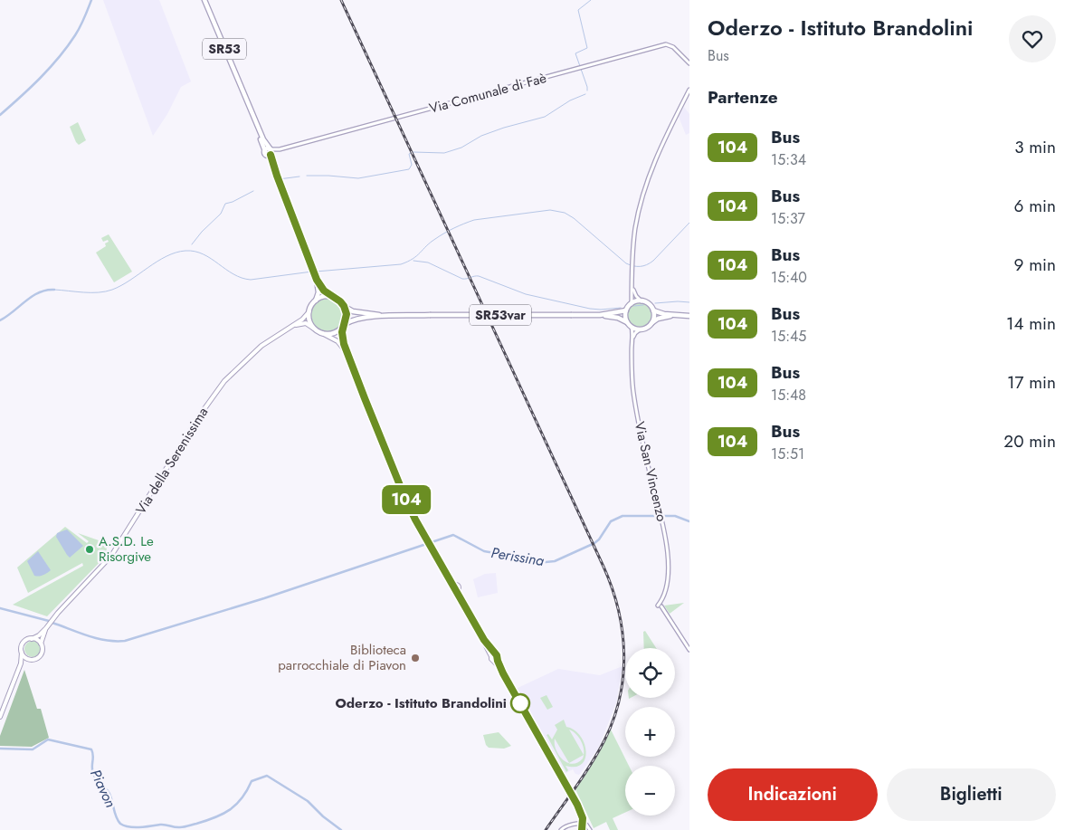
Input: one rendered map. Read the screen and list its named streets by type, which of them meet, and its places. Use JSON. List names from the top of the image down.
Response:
{
  "streets": {
    "main road": ["SR53", "SR53var", "Via della Serenissima"],
    "street": ["Via Comunale di Faè", "Via San Vincenzo"]
  },
  "crossings": [
    ["SR53", "Via Comunale di Faè"],
    ["SR53", "SR53var"],
    ["SR53", "Via della Serenissima"],
    ["SR53var", "Via della Serenissima"],
    ["SR53var", "Via San Vincenzo"]
  ],
  "water": ["Perissina", "Piavon"],
  "places": ["A.S.D. Le Risorgive", "Biblioteca parrocchiale di Piavon", "Oderzo - Istituto Brandolini"],
  "lines": ["bus line 104"],
  "page": {
    "on_map": "104",
    "heading": [
      ["Oderzo - Istituto Brandolini", "Bus"],
      "Partenze"
    ],
    "list": [
      {
        "mark": "104",
        "name": "Bus",
        "note": "15:34",
        "value": "3 min"
      },
      {
        "mark": "104",
        "name": "Bus",
        "note": "15:37",
        "value": "6 min"
      },
      {
        "mark": "104",
        "name": "Bus",
        "note": "15:40",
        "value": "9 min"
      },
      {
        "mark": "104",
        "name": "Bus",
        "note": "15:45",
        "value": "14 min"
      },
      {
        "mark": "104",
        "name": "Bus",
        "note": "15:48",
        "value": "17 min"
      },
      {
        "mark": "104",
        "name": "Bus",
        "note": "15:51",
        "value": "20 min"
      }
    ],
    "map_buttons": ["+", "−"],
    "buttons": ["Indicazioni", "Biglietti"]
  }
}
